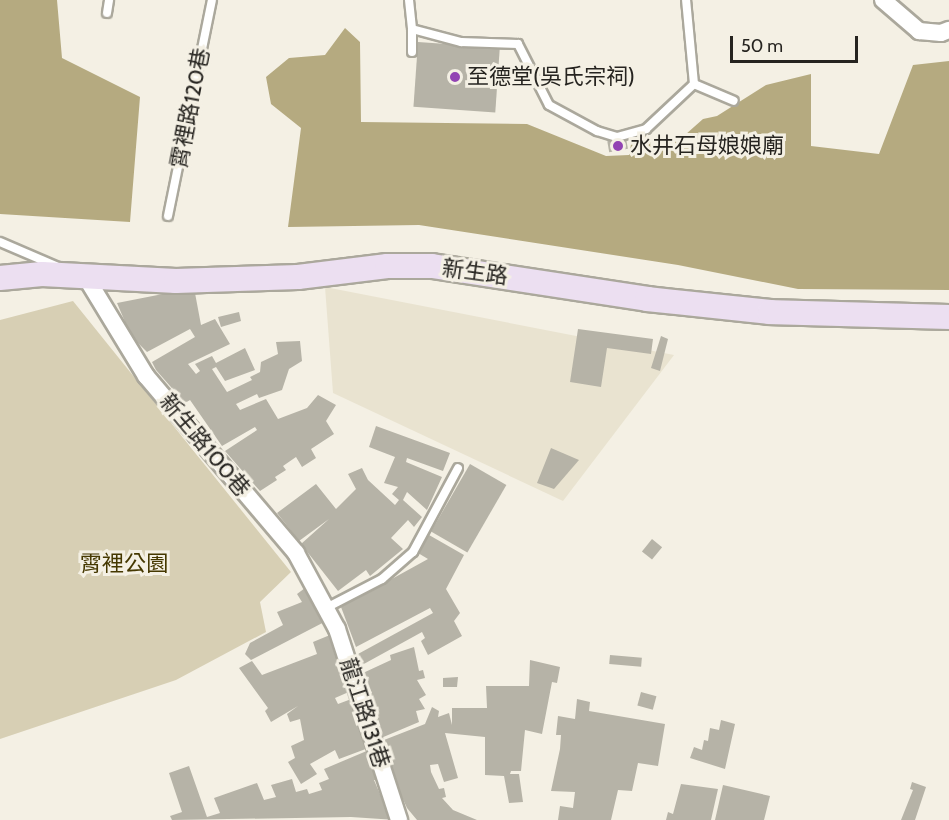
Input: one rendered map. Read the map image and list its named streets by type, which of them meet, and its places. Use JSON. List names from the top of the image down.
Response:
{
  "streets": {
    "street": ["新生路", "新生路100巷", "龍江路131巷"],
    "lane": ["霄裡路120巷"]
  },
  "crossings": [
    ["新生路", "新生路100巷"],
    ["新生路100巷", "龍江路131巷"]
  ],
  "parks": ["霄裡公園"],
  "places": ["至德堂(吳氏宗祠)", "水井石母娘娘廟"],
  "scale_bar": "50 m"
}
